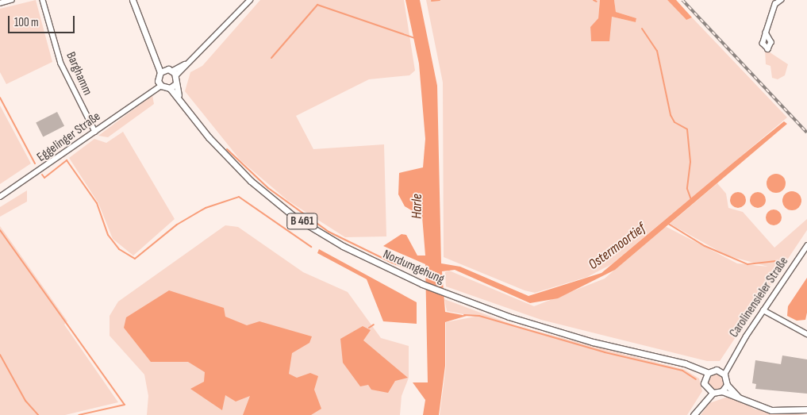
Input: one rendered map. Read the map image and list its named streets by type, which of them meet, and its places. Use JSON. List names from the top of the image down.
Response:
{
  "streets": {
    "main road": ["B 461", "Nordumgehung"],
    "street": ["Barghamm", "Eggelinger Straße", "Carolinensieler Straße"]
  },
  "crossings": [
    ["Barghamm", "Eggelinger Straße"],
    ["Eggelinger Straße", "Nordumgehung"],
    ["Nordumgehung", "Carolinensieler Straße"]
  ],
  "water": ["Harle", "Ostermoortief"],
  "scale_bar": "100 m"
}
